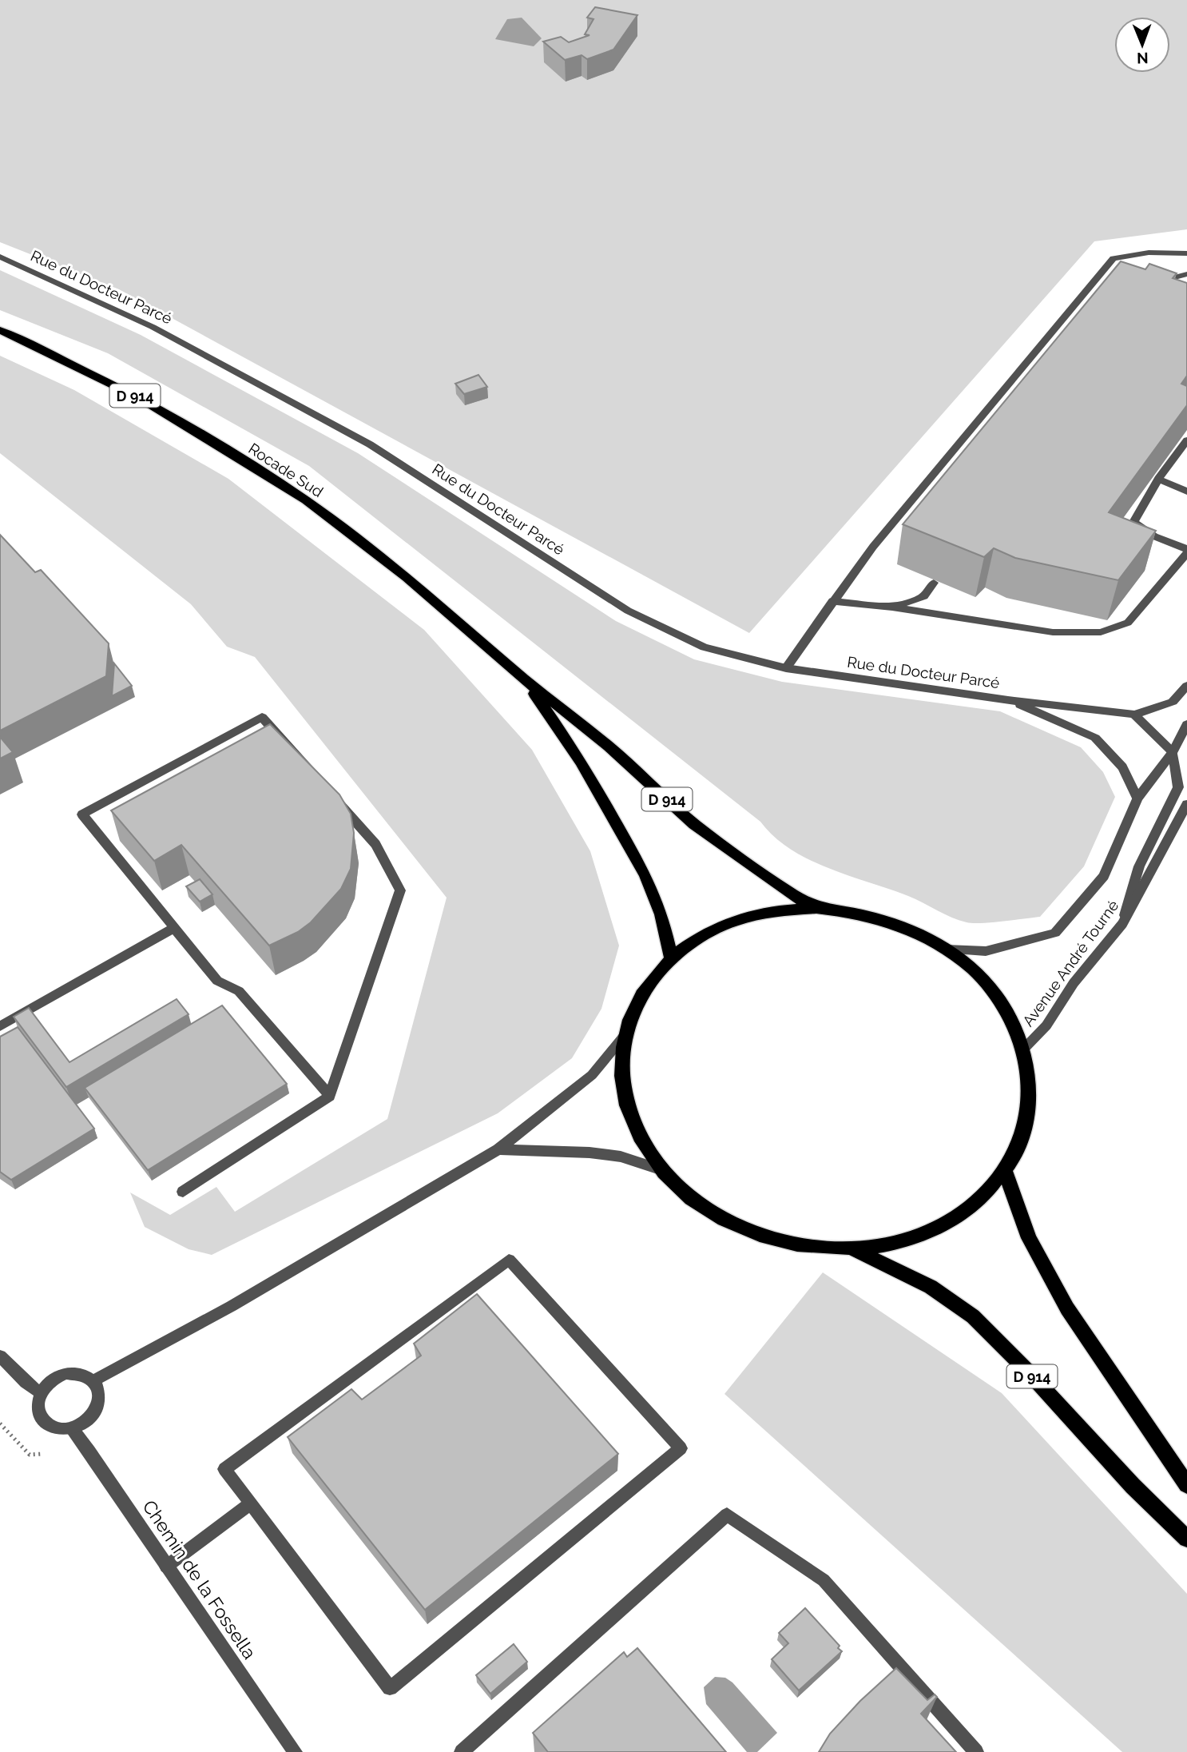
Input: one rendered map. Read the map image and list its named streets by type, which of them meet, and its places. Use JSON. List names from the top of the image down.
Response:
{
  "streets": {
    "main road": ["D 914", "Rocade Sud"],
    "street": ["Rue du Docteur Parcé", "Avenue André Tourné", "Chemin de la Fossella"]
  },
  "crossings": [
    ["Rue du Docteur Parcé", "Avenue André Tourné"],
    ["D 914", "Rocade Sud"]
  ],
  "north": "bottom"
}
